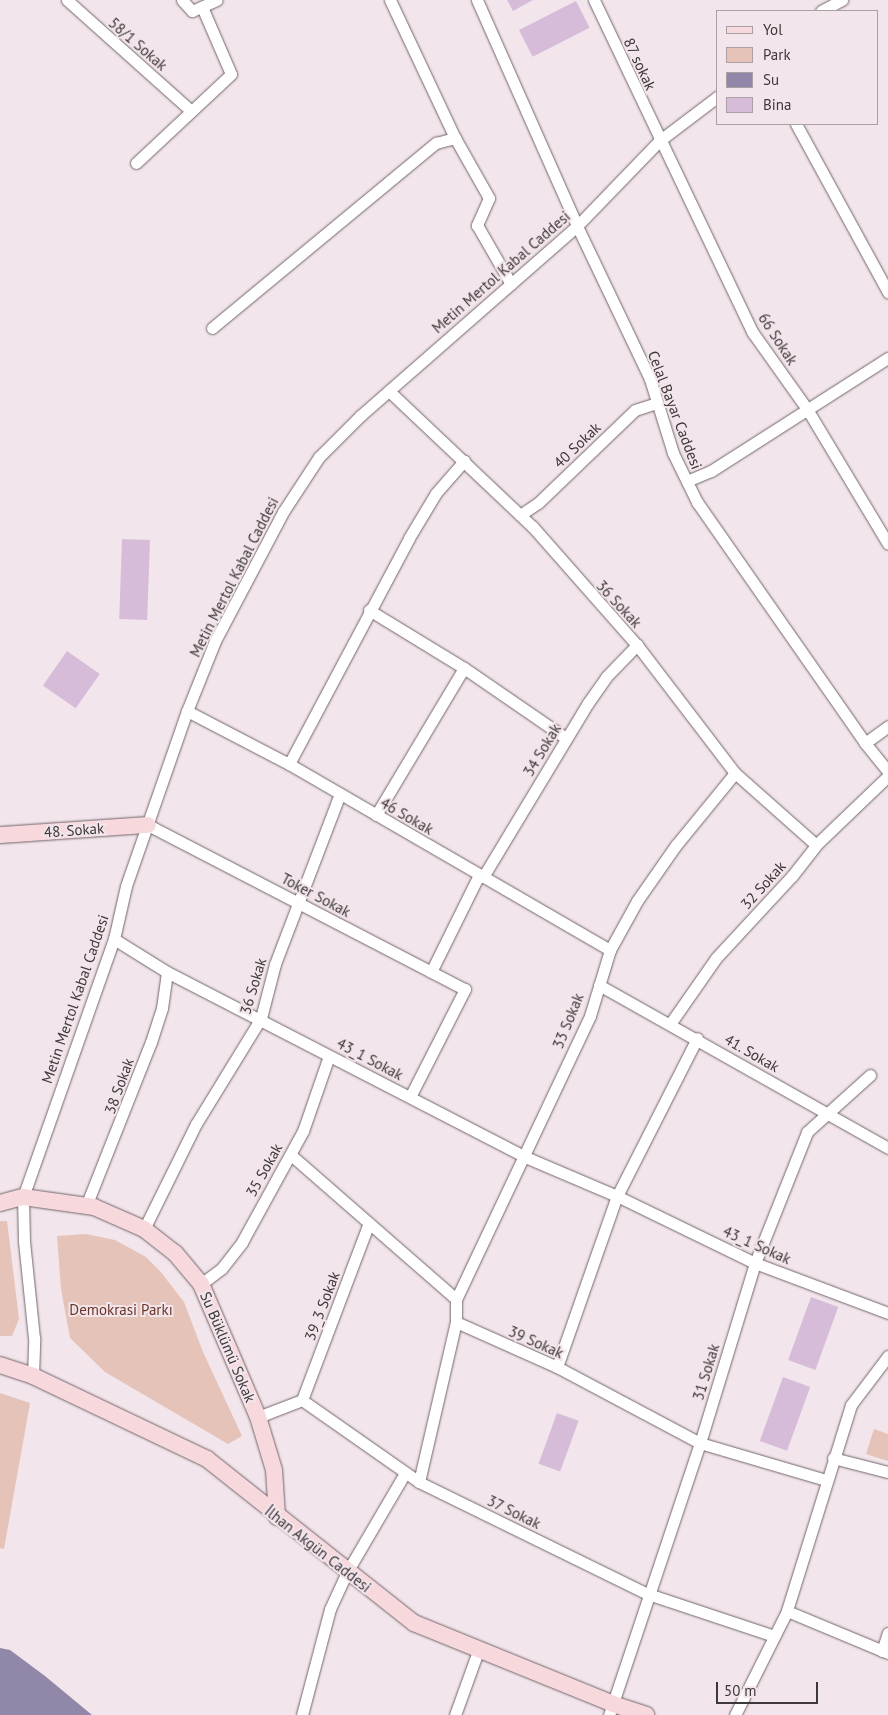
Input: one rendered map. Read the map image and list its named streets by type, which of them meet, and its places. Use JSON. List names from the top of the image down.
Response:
{
  "streets": {
    "main road": ["48. Sokak", "Su Büklümü Sokak", "İlhan Akgün Caddesi"],
    "street": [
      "58/1 Sokak",
      "87 sokak",
      "Metin Mertol Kabal Caddesi",
      "66 Sokak",
      "Celal Bayar Caddesi",
      "40 Sokak",
      "36 Sokak",
      "34 Sokak",
      "46 Sokak",
      "32 Sokak",
      "Toker Sokak",
      "33 Sokak",
      "41. Sokak",
      "43_1 Sokak",
      "38 Sokak",
      "35 Sokak",
      "39_3 Sokak",
      "39 Sokak",
      "31 Sokak",
      "37 Sokak"
    ]
  },
  "crossings": [
    ["87 sokak", "Metin Mertol Kabal Caddesi"],
    ["87 sokak", "66 Sokak"],
    ["Metin Mertol Kabal Caddesi", "66 Sokak"],
    ["Metin Mertol Kabal Caddesi", "Celal Bayar Caddesi"],
    ["Metin Mertol Kabal Caddesi", "36 Sokak"],
    ["Metin Mertol Kabal Caddesi", "46 Sokak"],
    ["Metin Mertol Kabal Caddesi", "48. Sokak"],
    ["Metin Mertol Kabal Caddesi", "Toker Sokak"],
    ["Metin Mertol Kabal Caddesi", "43_1 Sokak"],
    ["Metin Mertol Kabal Caddesi", "Su Büklümü Sokak"],
    ["Metin Mertol Kabal Caddesi", "İlhan Akgün Caddesi"],
    ["Celal Bayar Caddesi", "40 Sokak"],
    ["40 Sokak", "36 Sokak"],
    ["36 Sokak", "34 Sokak"],
    ["36 Sokak", "46 Sokak"],
    ["36 Sokak", "32 Sokak"],
    ["36 Sokak", "Toker Sokak"],
    ["36 Sokak", "33 Sokak"],
    ["36 Sokak", "43_1 Sokak"],
    ["36 Sokak", "Su Büklümü Sokak"],
    ["34 Sokak", "46 Sokak"],
    ["34 Sokak", "Toker Sokak"],
    ["46 Sokak", "33 Sokak"],
    ["48. Sokak", "Toker Sokak"],
    ["32 Sokak", "41. Sokak"],
    ["Toker Sokak", "43_1 Sokak"],
    ["33 Sokak", "41. Sokak"],
    ["33 Sokak", "43_1 Sokak"],
    ["41. Sokak", "31 Sokak"],
    ["43_1 Sokak", "38 Sokak"],
    ["43_1 Sokak", "35 Sokak"],
    ["43_1 Sokak", "31 Sokak"],
    ["38 Sokak", "Su Büklümü Sokak"],
    ["35 Sokak", "Su Büklümü Sokak"],
    ["39_3 Sokak", "37 Sokak"],
    ["39 Sokak", "31 Sokak"],
    ["Su Büklümü Sokak", "İlhan Akgün Caddesi"],
    ["31 Sokak", "37 Sokak"],
    ["31 Sokak", "İlhan Akgün Caddesi"]
  ],
  "parks": ["Demokrasi Parkı"],
  "legend": [
    "Yol",
    "Park",
    "Su",
    "Bina"
  ],
  "scale_bar": "50 m"
}
